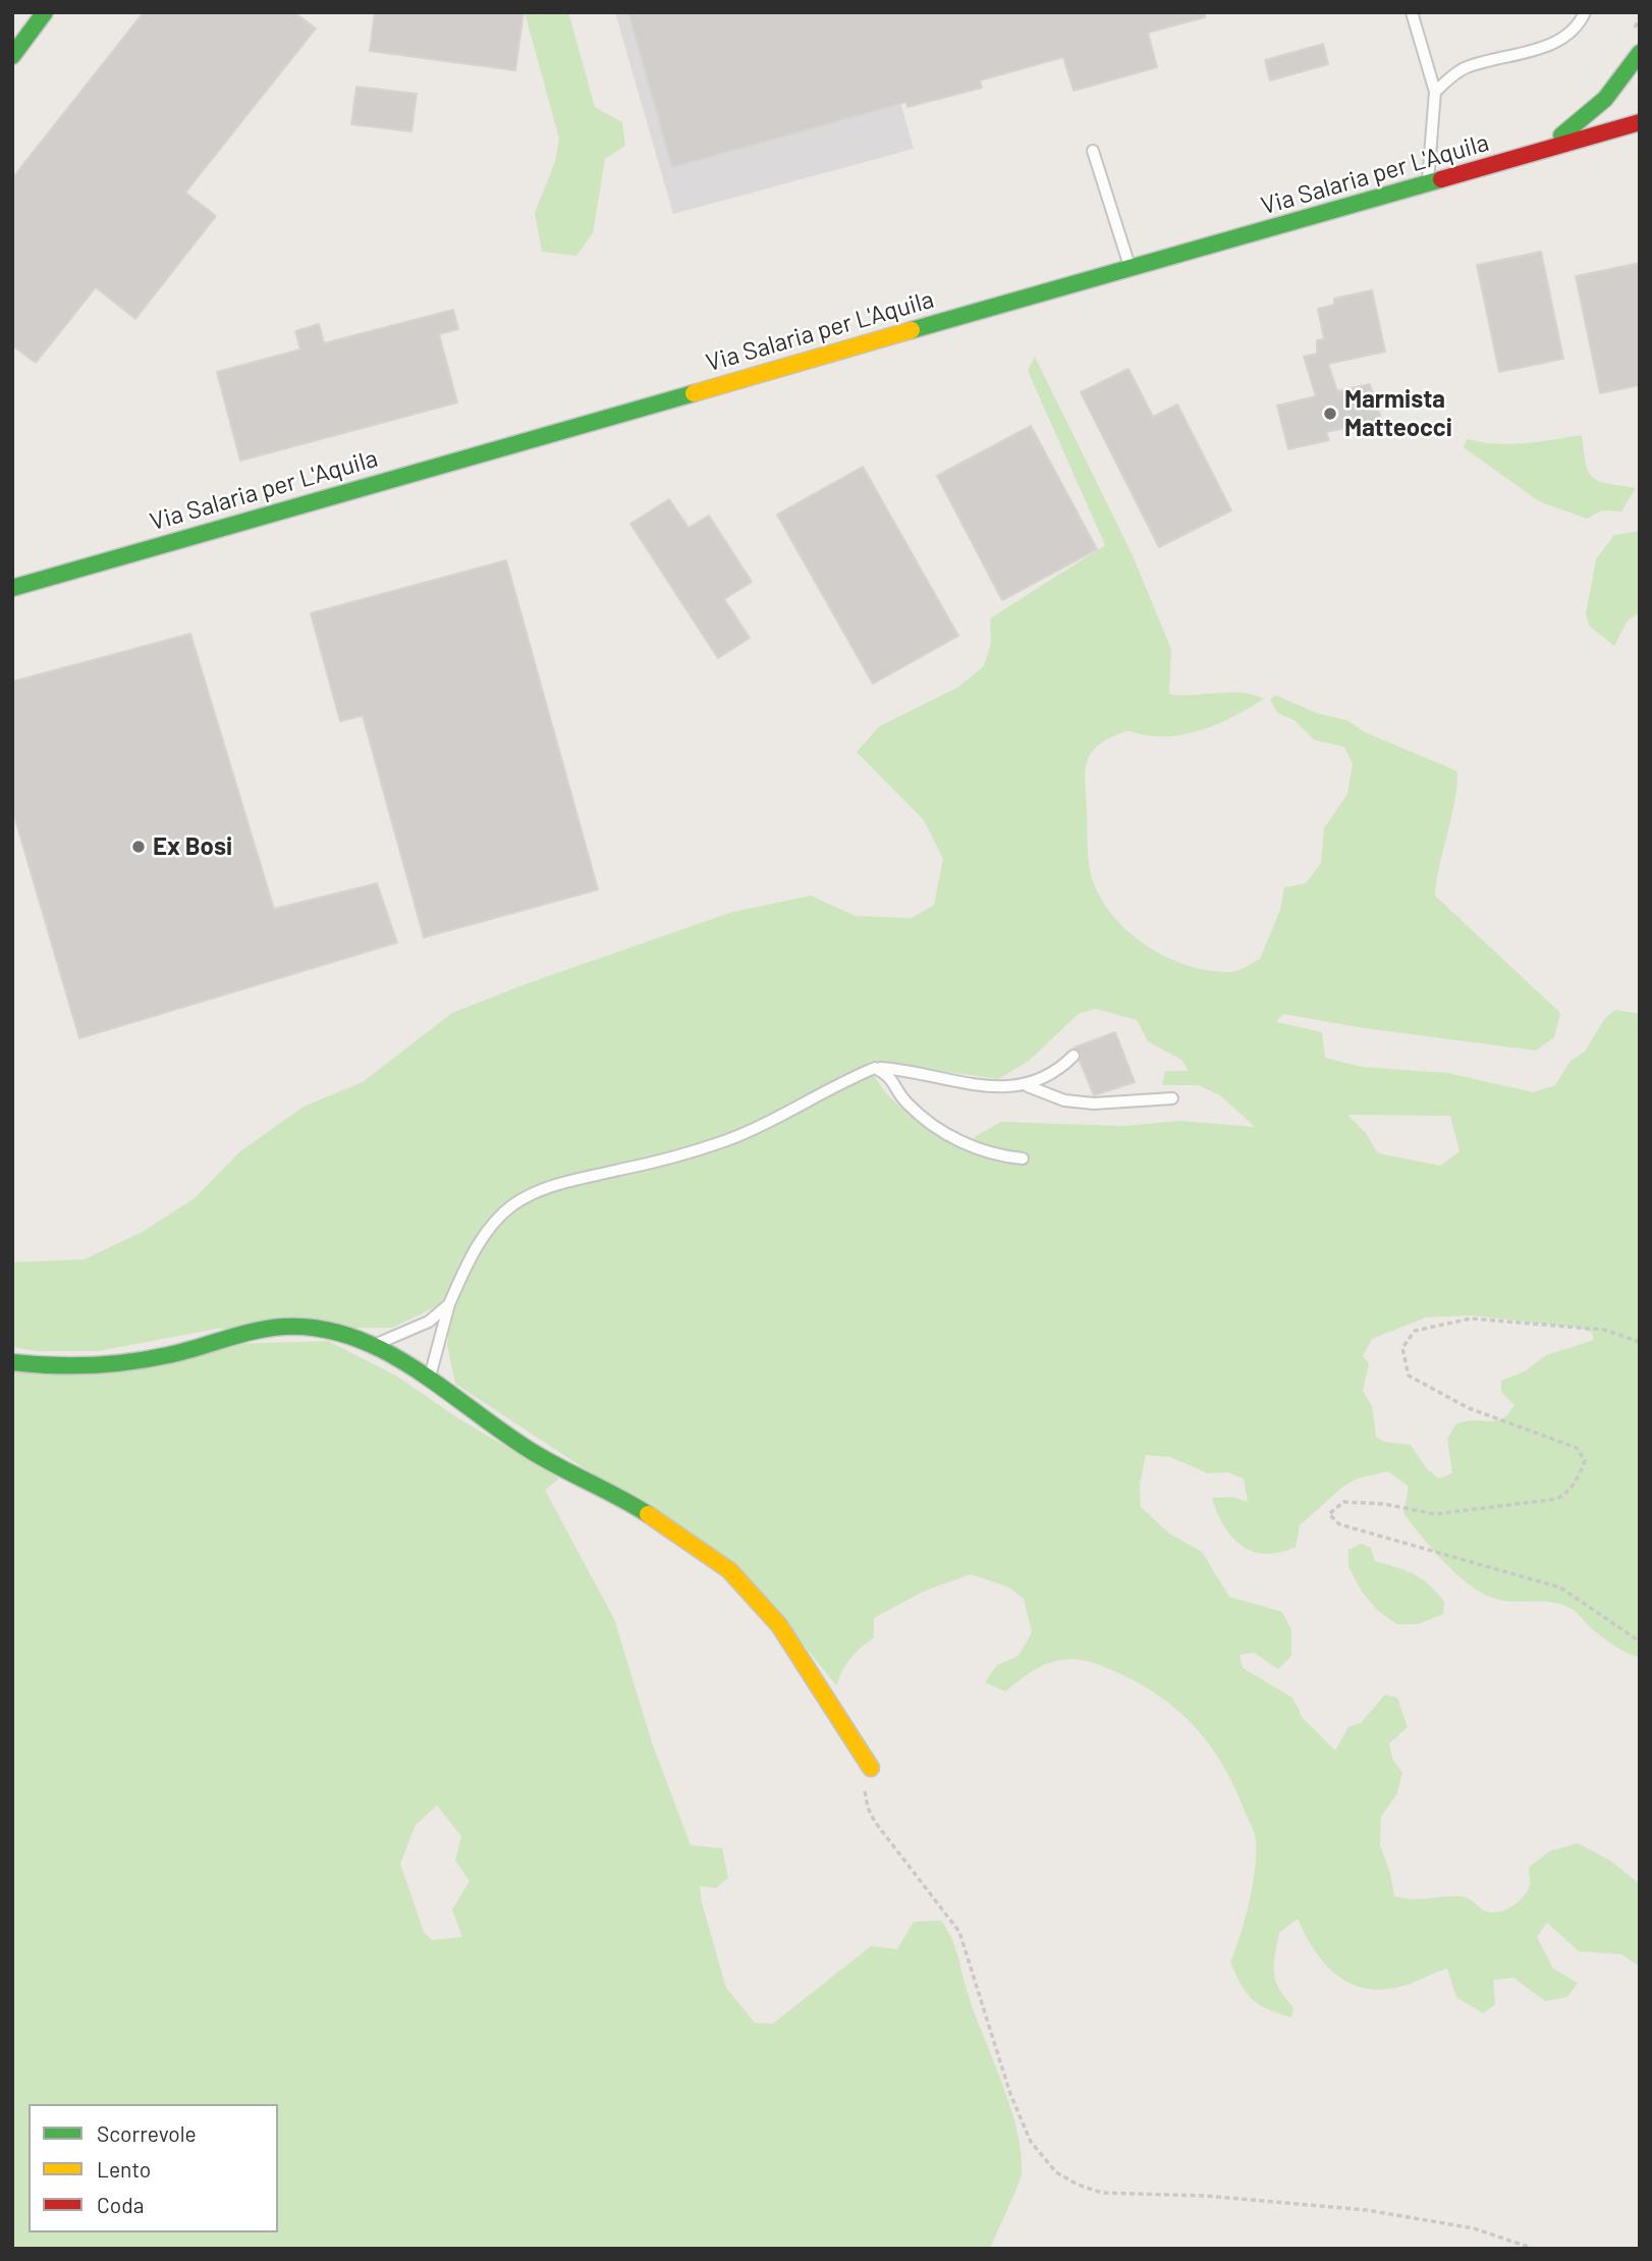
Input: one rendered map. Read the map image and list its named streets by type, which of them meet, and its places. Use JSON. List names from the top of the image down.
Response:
{
  "streets": {
    "main road": ["Via Salaria per L'Aquila"]
  },
  "places": ["Marmista Matteocci", "Ex Bosi"],
  "legend": ["Scorrevole", "Lento", "Coda"]
}
